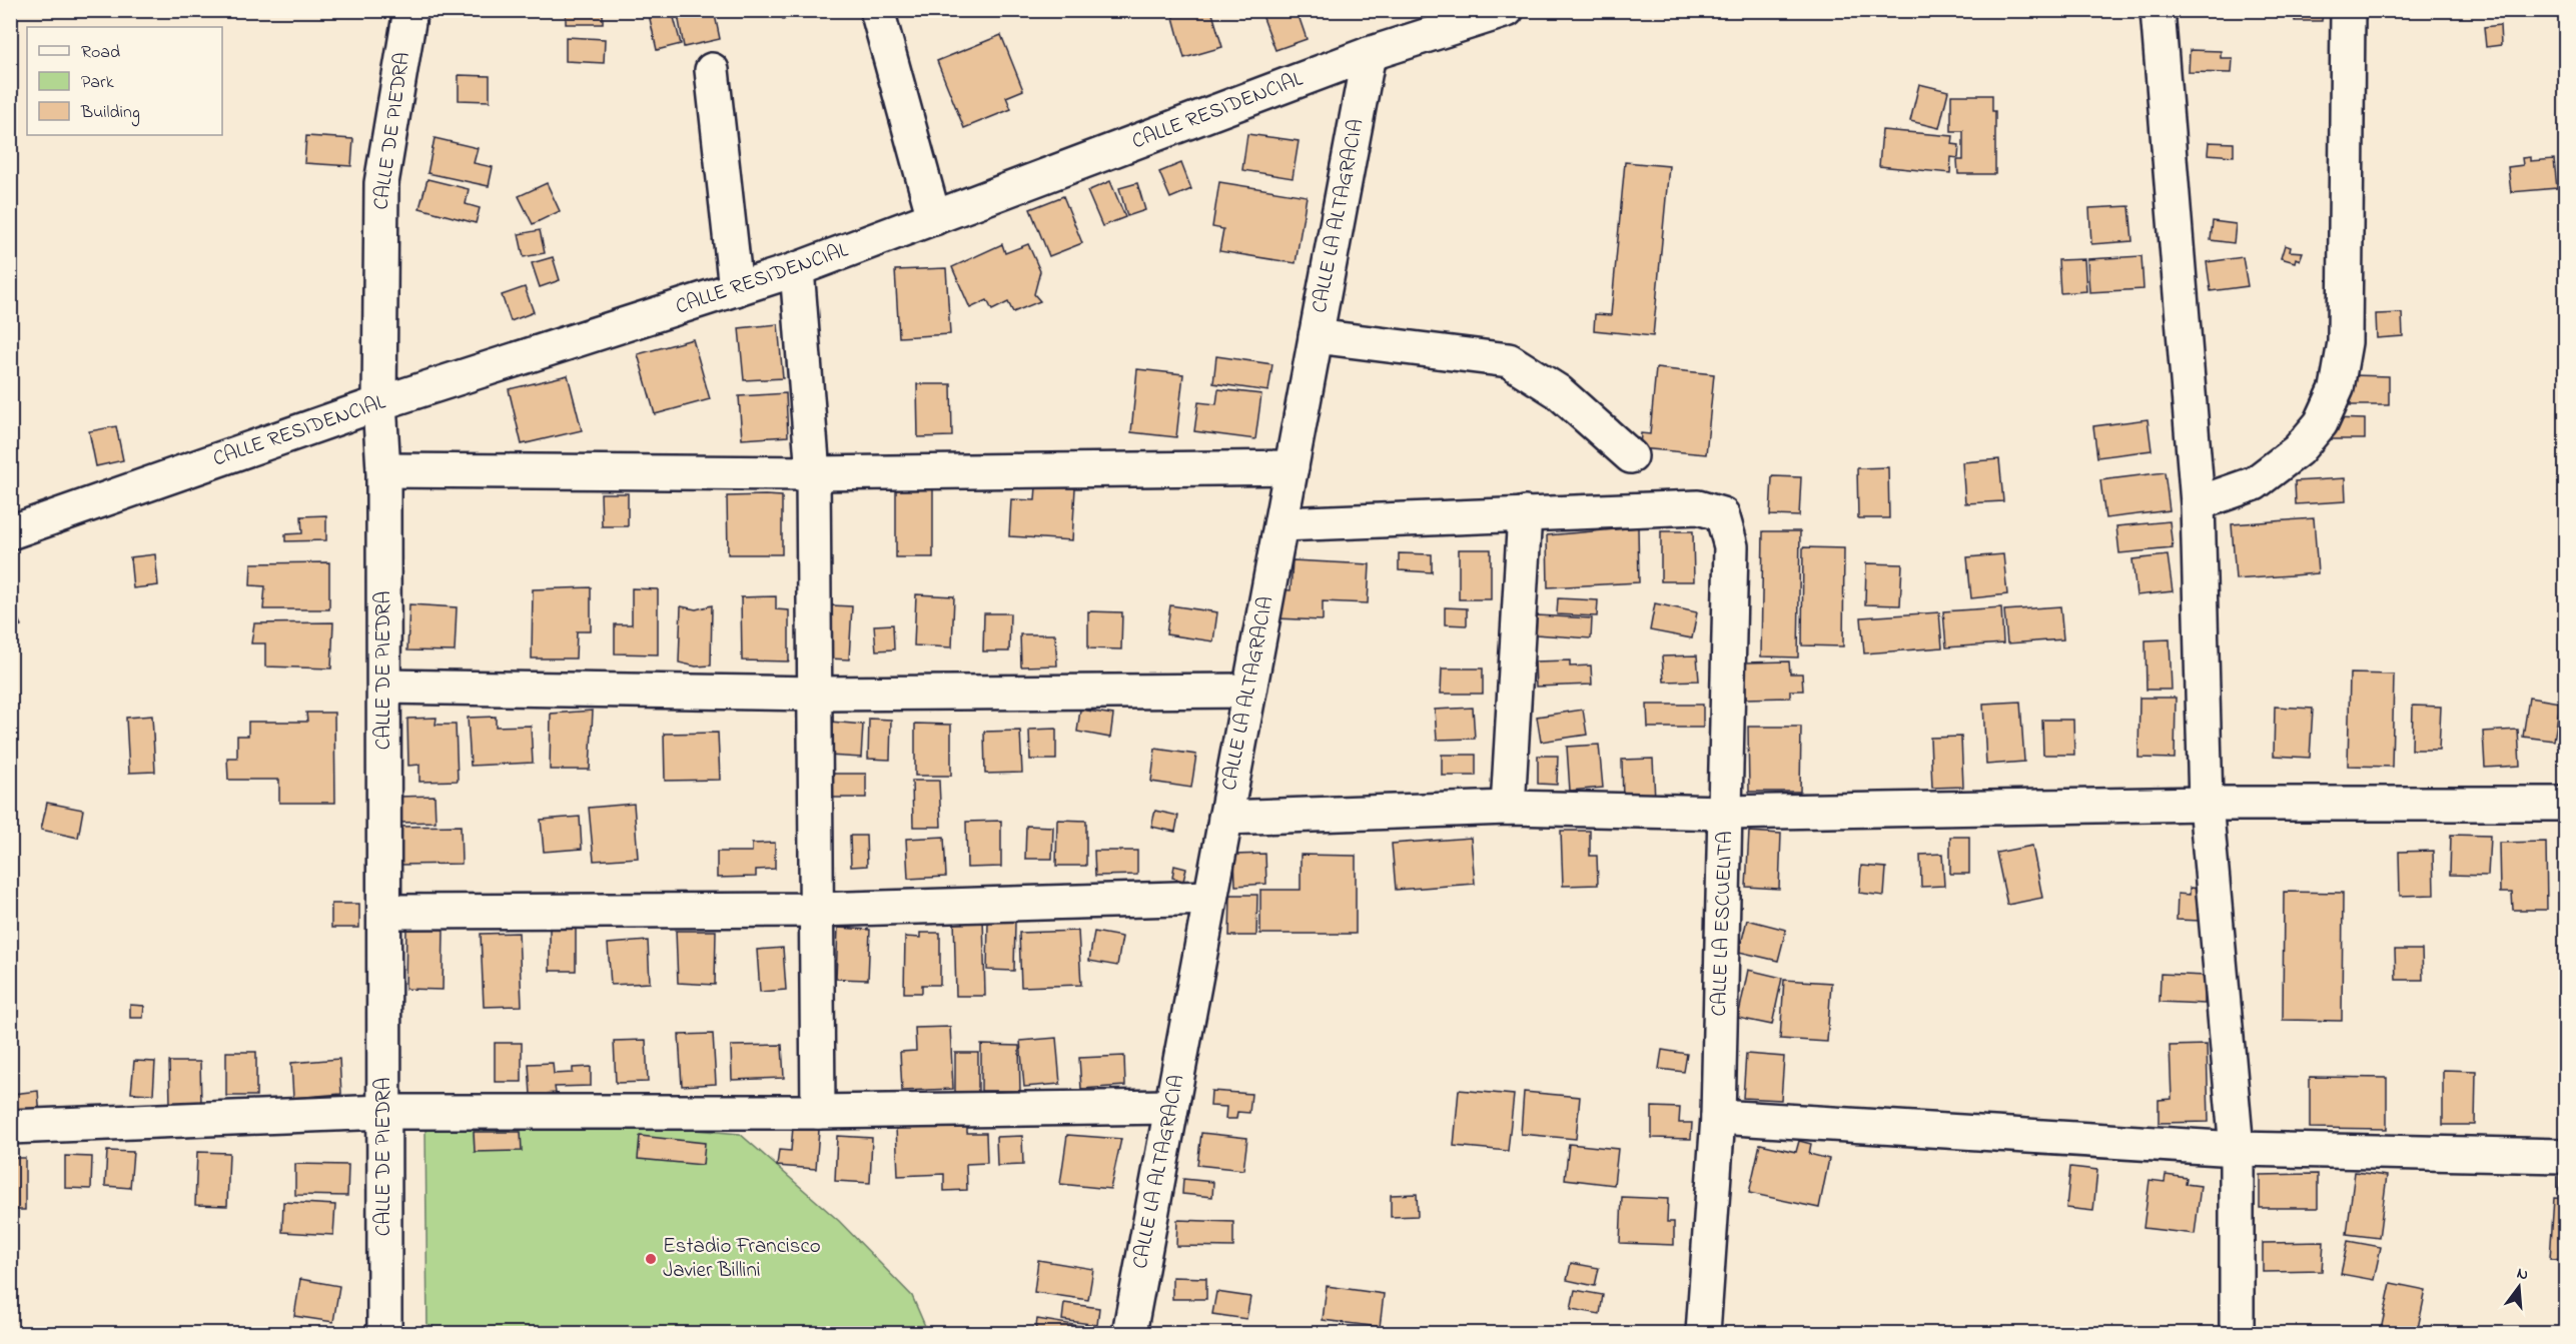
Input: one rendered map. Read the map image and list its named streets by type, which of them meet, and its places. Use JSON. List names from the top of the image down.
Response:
{
  "streets": {
    "street": [
      "CALLE RESIDENCIAL",
      "CALLE DE PIEDRA",
      "CALLE LA ALTAGRACIA",
      "CALLE LA ESCUELITA"
    ]
  },
  "crossings": [
    ["CALLE RESIDENCIAL", "CALLE DE PIEDRA"],
    ["CALLE RESIDENCIAL", "CALLE LA ALTAGRACIA"]
  ],
  "places": ["Estadio Francisco Javier Billini"],
  "legend": ["Road", "Park", "Building"],
  "north": "top"
}
